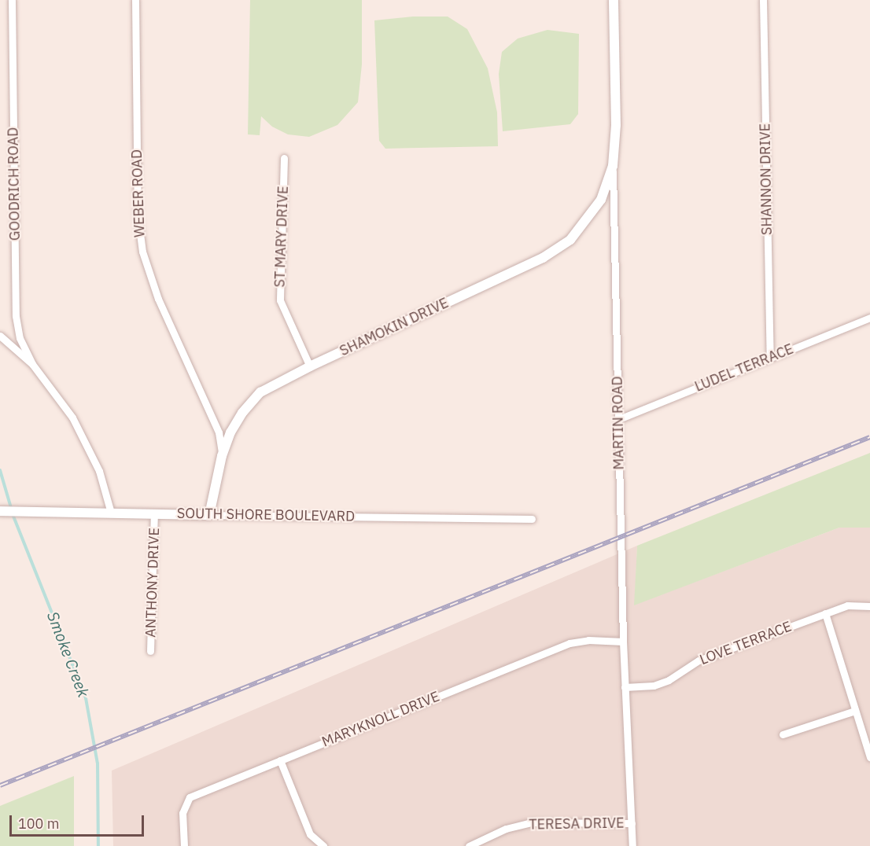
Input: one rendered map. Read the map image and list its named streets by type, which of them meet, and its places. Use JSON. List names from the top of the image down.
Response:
{
  "streets": {
    "street": [
      "SHANNON DRIVE",
      "GOODRICH ROAD",
      "WEBER ROAD",
      "ST MARY DRIVE",
      "SHAMOKIN DRIVE",
      "LUDEL TERRACE",
      "MARTIN ROAD",
      "SOUTH SHORE BOULEVARD",
      "ANTHONY DRIVE",
      "LOVE TERRACE",
      "MARYKNOLL DRIVE",
      "TERESA DRIVE"
    ]
  },
  "crossings": [
    ["SHANNON DRIVE", "LUDEL TERRACE"],
    ["WEBER ROAD", "SHAMOKIN DRIVE"],
    ["ST MARY DRIVE", "SHAMOKIN DRIVE"],
    ["SHAMOKIN DRIVE", "MARTIN ROAD"],
    ["SHAMOKIN DRIVE", "SOUTH SHORE BOULEVARD"],
    ["LUDEL TERRACE", "MARTIN ROAD"],
    ["MARTIN ROAD", "LOVE TERRACE"],
    ["MARTIN ROAD", "MARYKNOLL DRIVE"],
    ["MARTIN ROAD", "TERESA DRIVE"],
    ["SOUTH SHORE BOULEVARD", "ANTHONY DRIVE"]
  ],
  "water": ["Smoke Creek"],
  "scale_bar": "100 m"
}
